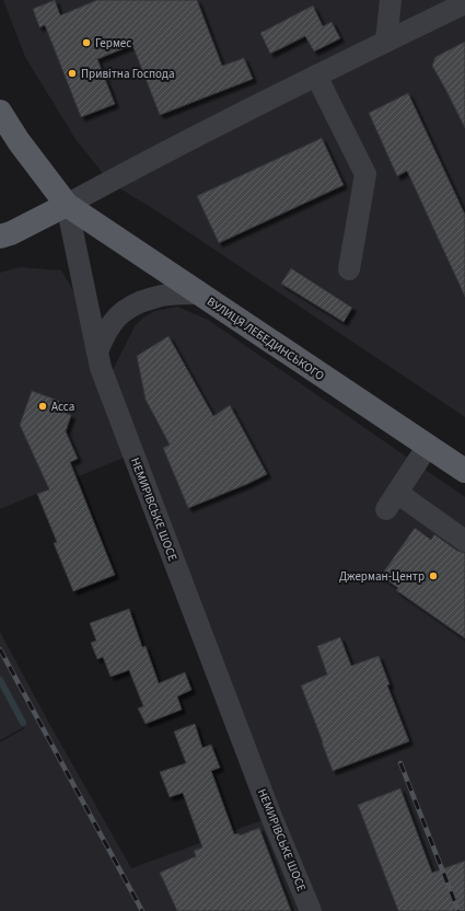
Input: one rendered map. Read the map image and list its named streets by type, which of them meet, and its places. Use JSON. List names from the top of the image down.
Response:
{
  "streets": {
    "main road": ["ВУЛИЦЯ ЛЕБЕДИНСЬКОГО", "НЕМИРІВСЬКЕ ШОСЕ"]
  },
  "crossings": [
    ["ВУЛИЦЯ ЛЕБЕДИНСЬКОГО", "НЕМИРІВСЬКЕ ШОСЕ"]
  ],
  "places": [
    "Гермес",
    "Привітна Господа",
    "Асса",
    "Джерман-Центр"
  ]
}
